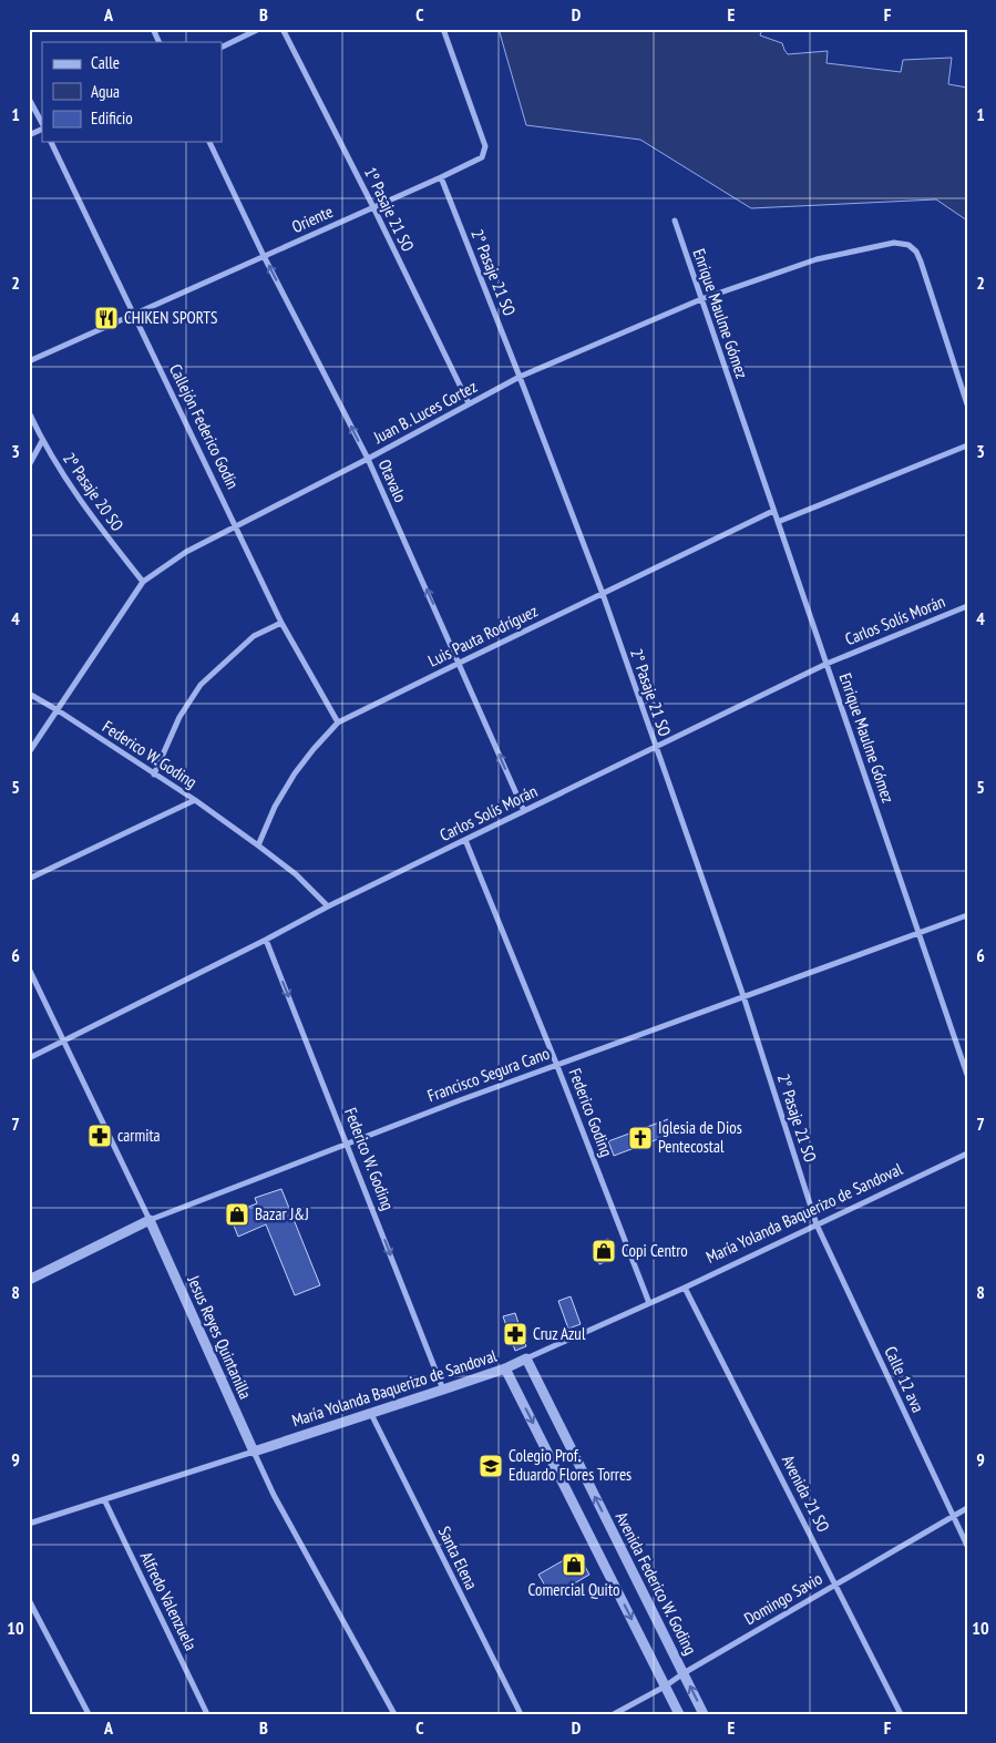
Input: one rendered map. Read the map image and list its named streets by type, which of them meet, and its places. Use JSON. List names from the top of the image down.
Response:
{
  "streets": {
    "street": [
      "1º Pasaje 21 SO",
      "Oriente",
      "2° Pasaje 21 SO",
      "Enrique Maulme Gómez",
      "Juan B. Luces Cortez",
      "Callejón Federico Godín",
      "Otavalo",
      "2º Pasaje 20 SO",
      "Carlos Solís Morán",
      "Luis Pauta Rodríguez",
      "Federico W. Goding",
      "Francisco Segura Cano",
      "Federico Goding",
      "María Yolanda Baquerizo de Sandoval",
      "Jesus Reyes Quintanilla",
      "Calle 12 ava",
      "Avenida 21 SO",
      "Santa Elena",
      "Avenida Federico W. Goding",
      "Domingo Savio",
      "Alfredo Valenzuela"
    ]
  },
  "crossings": [
    ["1º Pasaje 21 SO", "Oriente"],
    ["1º Pasaje 21 SO", "Juan B. Luces Cortez"],
    ["Oriente", "2° Pasaje 21 SO"],
    ["Oriente", "Callejón Federico Godín"],
    ["Oriente", "Otavalo"],
    ["2° Pasaje 21 SO", "Juan B. Luces Cortez"],
    ["2° Pasaje 21 SO", "Carlos Solís Morán"],
    ["2° Pasaje 21 SO", "Luis Pauta Rodríguez"],
    ["2° Pasaje 21 SO", "Francisco Segura Cano"],
    ["2° Pasaje 21 SO", "María Yolanda Baquerizo de Sandoval"],
    ["2° Pasaje 21 SO", "Calle 12 ava"],
    ["Enrique Maulme Gómez", "Juan B. Luces Cortez"],
    ["Enrique Maulme Gómez", "Carlos Solís Morán"],
    ["Enrique Maulme Gómez", "Luis Pauta Rodríguez"],
    ["Enrique Maulme Gómez", "Francisco Segura Cano"],
    ["Juan B. Luces Cortez", "Callejón Federico Godín"],
    ["Juan B. Luces Cortez", "Otavalo"],
    ["Juan B. Luces Cortez", "2º Pasaje 20 SO"],
    ["Juan B. Luces Cortez", "Federico W. Goding"],
    ["Callejón Federico Godín", "Luis Pauta Rodríguez"],
    ["Otavalo", "Carlos Solís Morán"],
    ["Otavalo", "Luis Pauta Rodríguez"],
    ["Carlos Solís Morán", "Federico W. Goding"],
    ["Carlos Solís Morán", "Federico Goding"],
    ["Carlos Solís Morán", "Jesus Reyes Quintanilla"],
    ["Luis Pauta Rodríguez", "Federico W. Goding"],
    ["Federico W. Goding", "Francisco Segura Cano"],
    ["Federico W. Goding", "María Yolanda Baquerizo de Sandoval"],
    ["Francisco Segura Cano", "Federico Goding"],
    ["Francisco Segura Cano", "Jesus Reyes Quintanilla"],
    ["Federico Goding", "María Yolanda Baquerizo de Sandoval"],
    ["María Yolanda Baquerizo de Sandoval", "Jesus Reyes Quintanilla"],
    ["María Yolanda Baquerizo de Sandoval", "Calle 12 ava"],
    ["María Yolanda Baquerizo de Sandoval", "Avenida 21 SO"],
    ["María Yolanda Baquerizo de Sandoval", "Santa Elena"],
    ["María Yolanda Baquerizo de Sandoval", "Avenida Federico W. Goding"],
    ["María Yolanda Baquerizo de Sandoval", "Alfredo Valenzuela"],
    ["Calle 12 ava", "Domingo Savio"],
    ["Avenida 21 SO", "Domingo Savio"],
    ["Avenida Federico W. Goding", "Domingo Savio"]
  ],
  "one_way": ["Otavalo", "Federico W. Goding"],
  "places": {
    "restaurant": ["CHIKEN SPORTS"],
    "pharmacy": ["carmita", "Cruz Azul"],
    "church": ["Iglesia de Dios Pentecostal"],
    "shop": ["Bazar J&J", "Copi Centro", "Comercial Quito"],
    "school or university": ["Colegio Prof. Eduardo Flores Torres"]
  },
  "legend": ["Calle", "Agua", "Edificio"],
  "grid": {
    "columns": [
      "A",
      "B",
      "C",
      "D",
      "E",
      "F"
    ],
    "rows": [
      "1",
      "2",
      "3",
      "4",
      "5",
      "6",
      "7",
      "8",
      "9",
      "10"
    ]
  }
}
